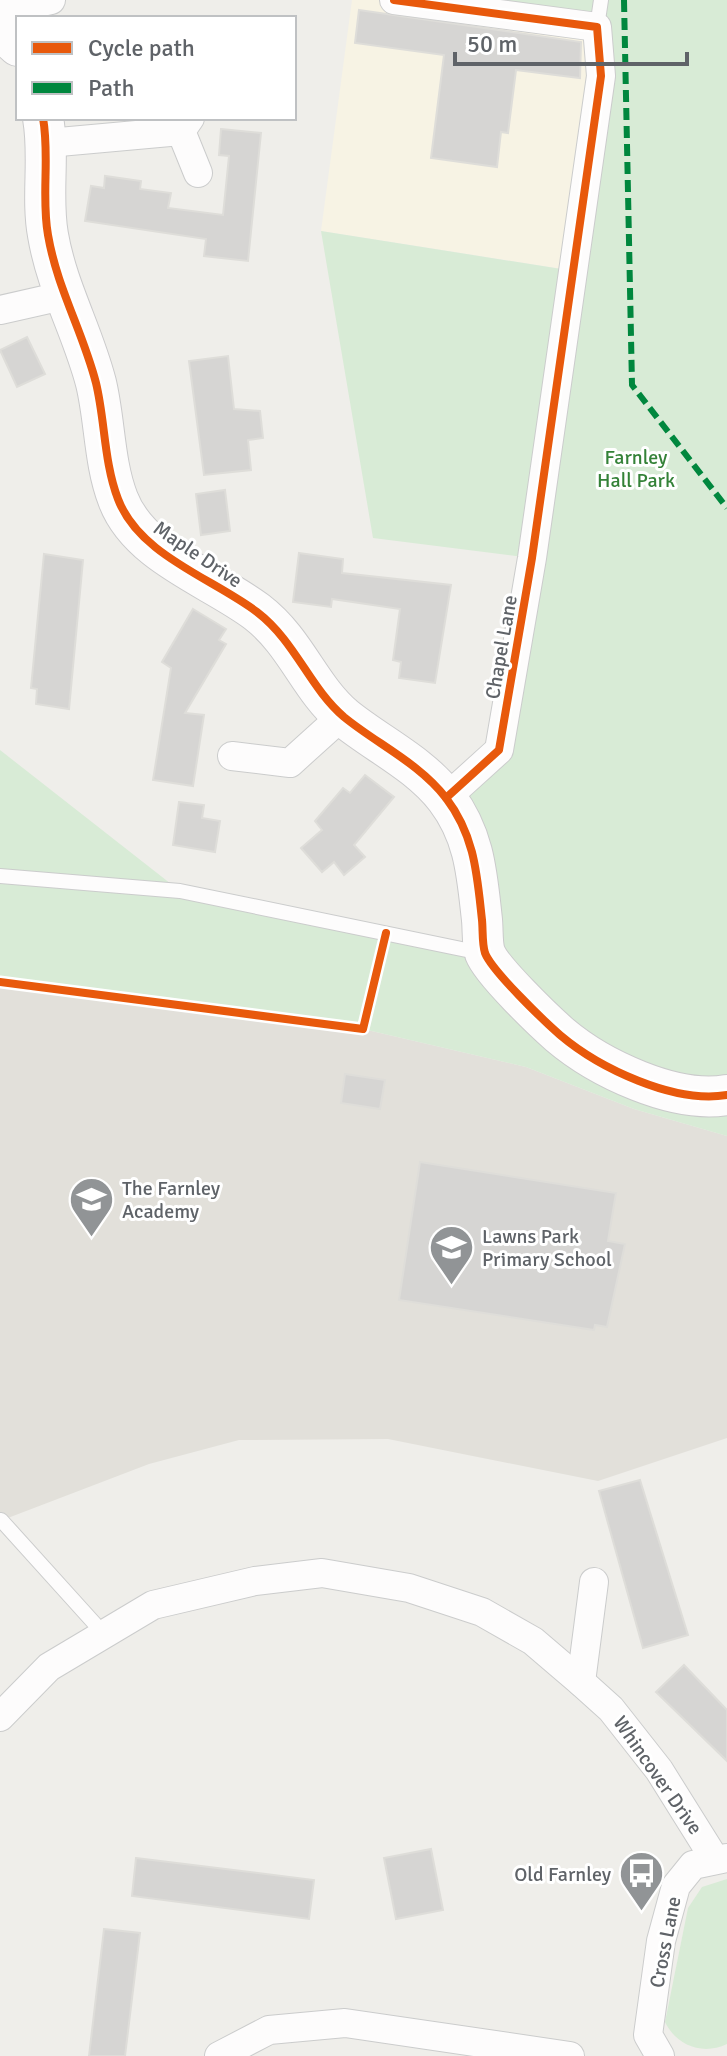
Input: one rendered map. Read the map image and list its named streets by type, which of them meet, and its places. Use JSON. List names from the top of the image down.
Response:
{
  "streets": {
    "street": [
      "Maple Drive",
      "Chapel Lane",
      "Whincover Drive",
      "Cross Lane"
    ]
  },
  "crossings": [
    ["Maple Drive", "Chapel Lane"],
    ["Whincover Drive", "Cross Lane"]
  ],
  "parks": ["Farnley Hall Park"],
  "places": {
    "school or university": ["The Farnley Academy", "Lawns Park Primary School"],
    "bus stop": ["Old Farnley"]
  },
  "legend": ["Cycle path", "Path"],
  "scale_bar": "50 m"
}
